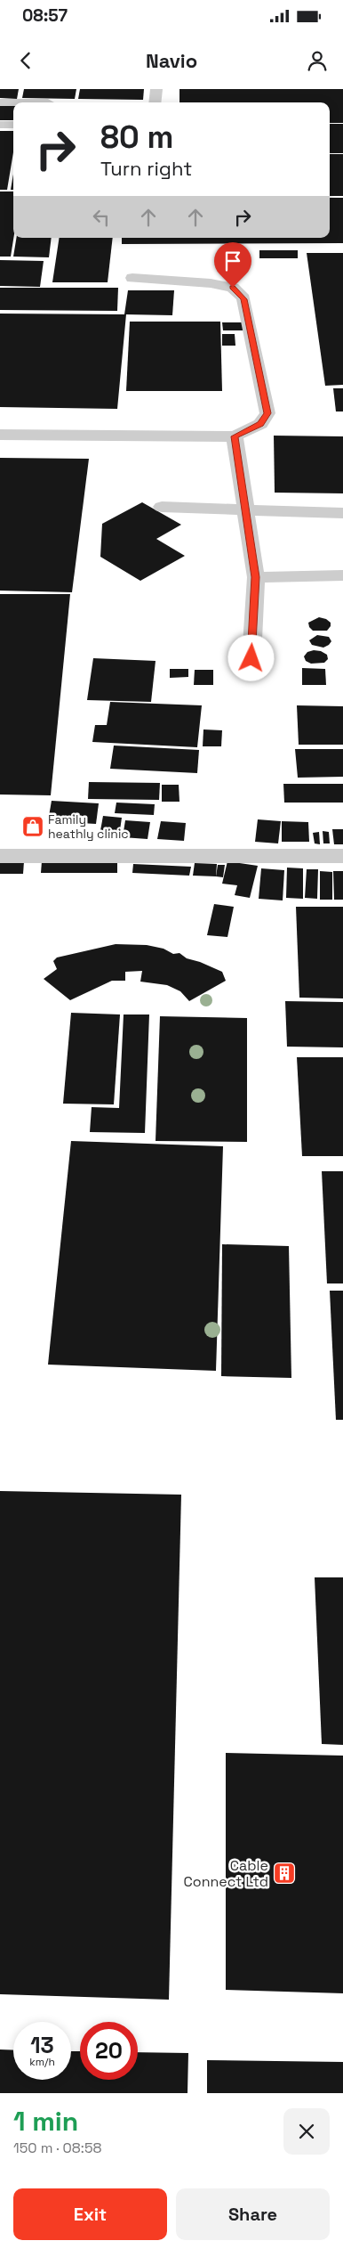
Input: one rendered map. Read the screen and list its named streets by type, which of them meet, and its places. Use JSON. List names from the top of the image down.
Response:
{
  "places": {
    "shop": ["Family heathly clinic"],
    "building": ["Cable Connect Ltd"]
  },
  "page": {
    "status": "08:57",
    "header": "Navio",
    "turn": ["80 m", "Turn right"],
    "speed": "13 km/h",
    "limit": "20",
    "heading": ["1 min", "150 m · 08:58"],
    "buttons": ["Exit", "Share"]
  }
}
